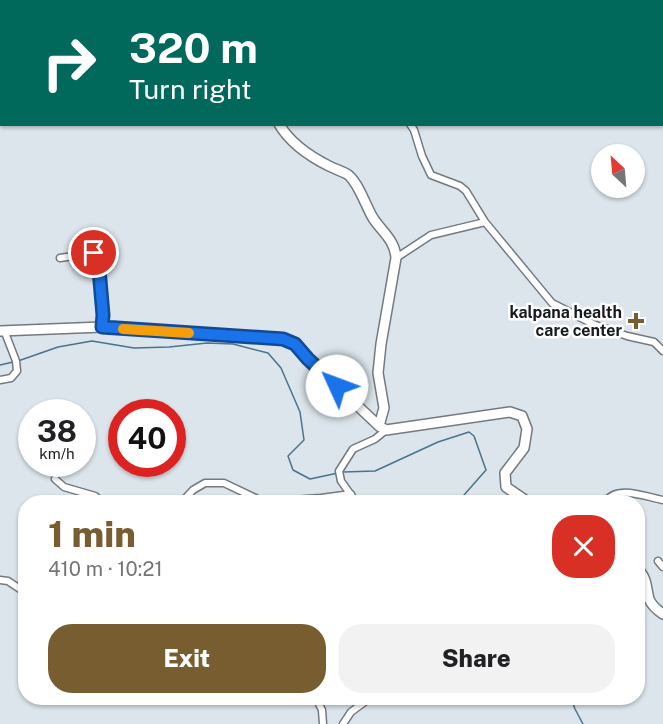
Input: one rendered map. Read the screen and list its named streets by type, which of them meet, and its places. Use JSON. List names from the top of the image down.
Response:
{
  "places": {
    "health": ["kalpana health care center"]
  },
  "north": "top left",
  "page": {
    "turn": ["320 m", "Turn right"],
    "speed": "38 km/h",
    "limit": "40",
    "heading": ["1 min", "410 m · 10:21"],
    "buttons": ["Exit", "Share"]
  }
}
